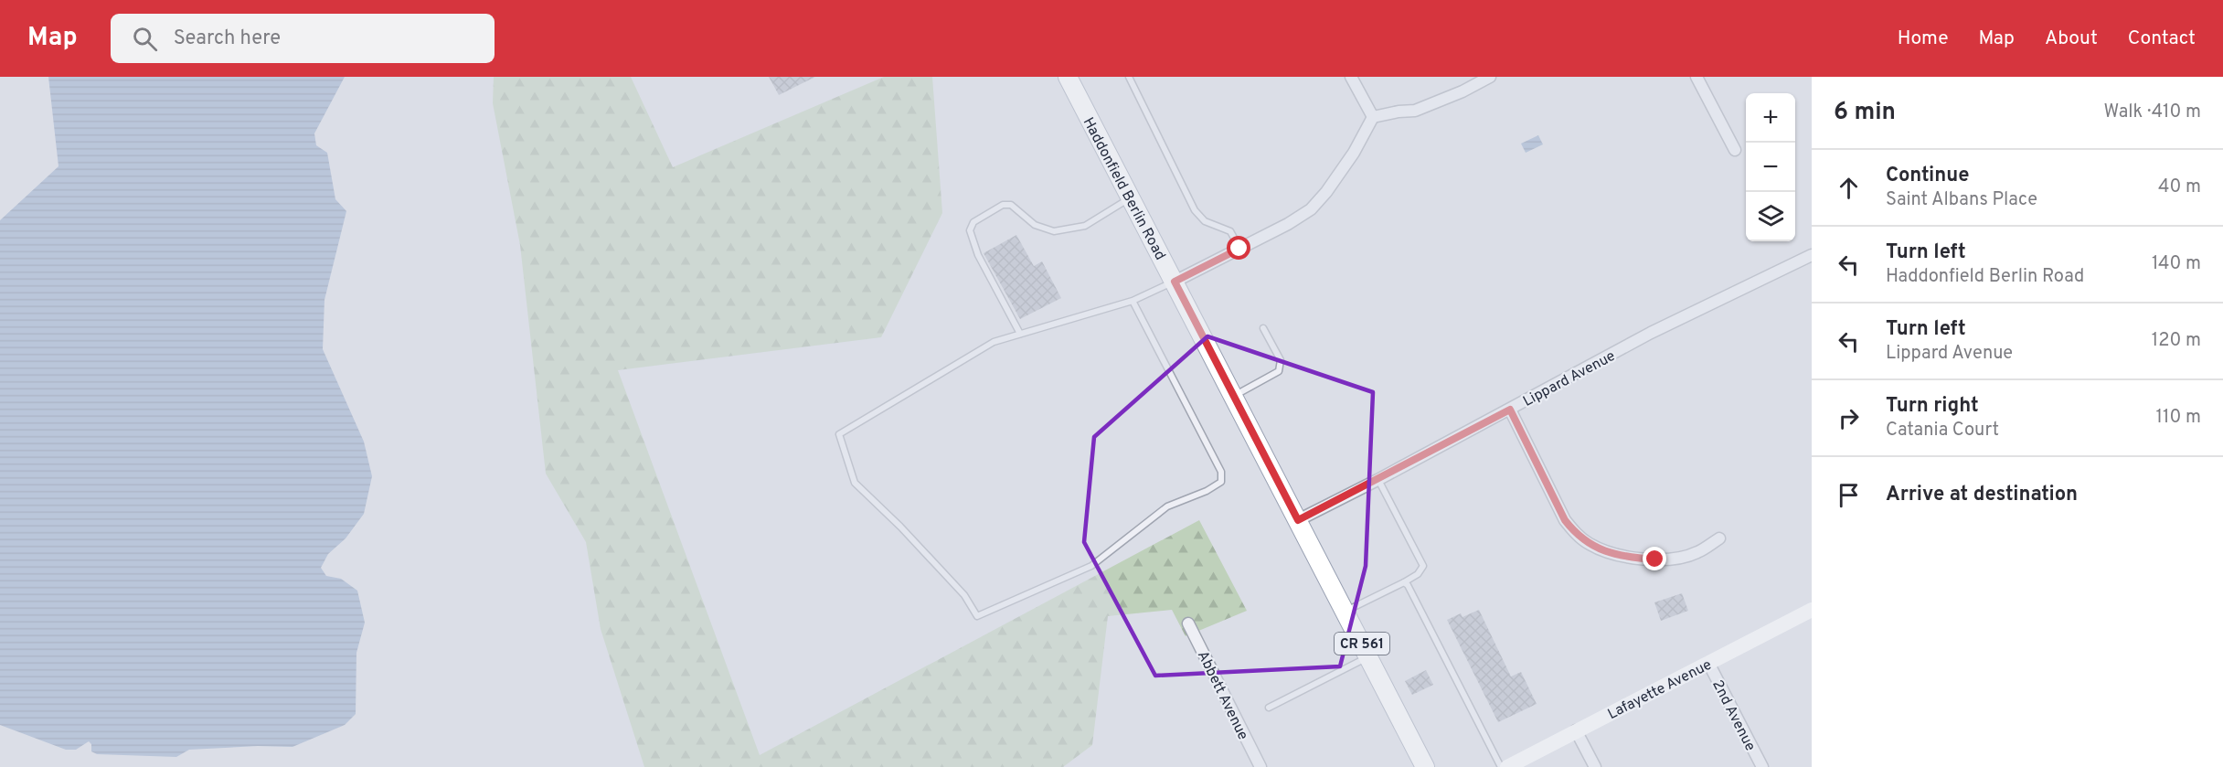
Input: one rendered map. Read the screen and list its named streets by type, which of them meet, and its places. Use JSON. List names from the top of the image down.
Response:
{
  "streets": {
    "main road": ["Haddonfield Berlin Road", "CR 561"],
    "street": [
      "Lippard Avenue",
      "Lafayette Avenue",
      "Abbett Avenue",
      "2nd Avenue"
    ]
  },
  "crossings": [
    ["Haddonfield Berlin Road", "Lippard Avenue"],
    ["Lafayette Avenue", "2nd Avenue"]
  ],
  "page": {
    "header": "Map",
    "search": "Search here",
    "nav": [
      "Home",
      "Map",
      "About",
      "Contact"
    ],
    "heading": ["6 min", "Walk · 410 m"],
    "map_buttons": ["+", "−"],
    "list": [
      ["Continue", "Saint Albans Place", "40 m"],
      ["Turn left", "Haddonfield Berlin Road", "140 m"],
      ["Turn left", "Lippard Avenue", "120 m"],
      ["Turn right", "Catania Court", "110 m"],
      "Arrive at destination"
    ]
  }
}
